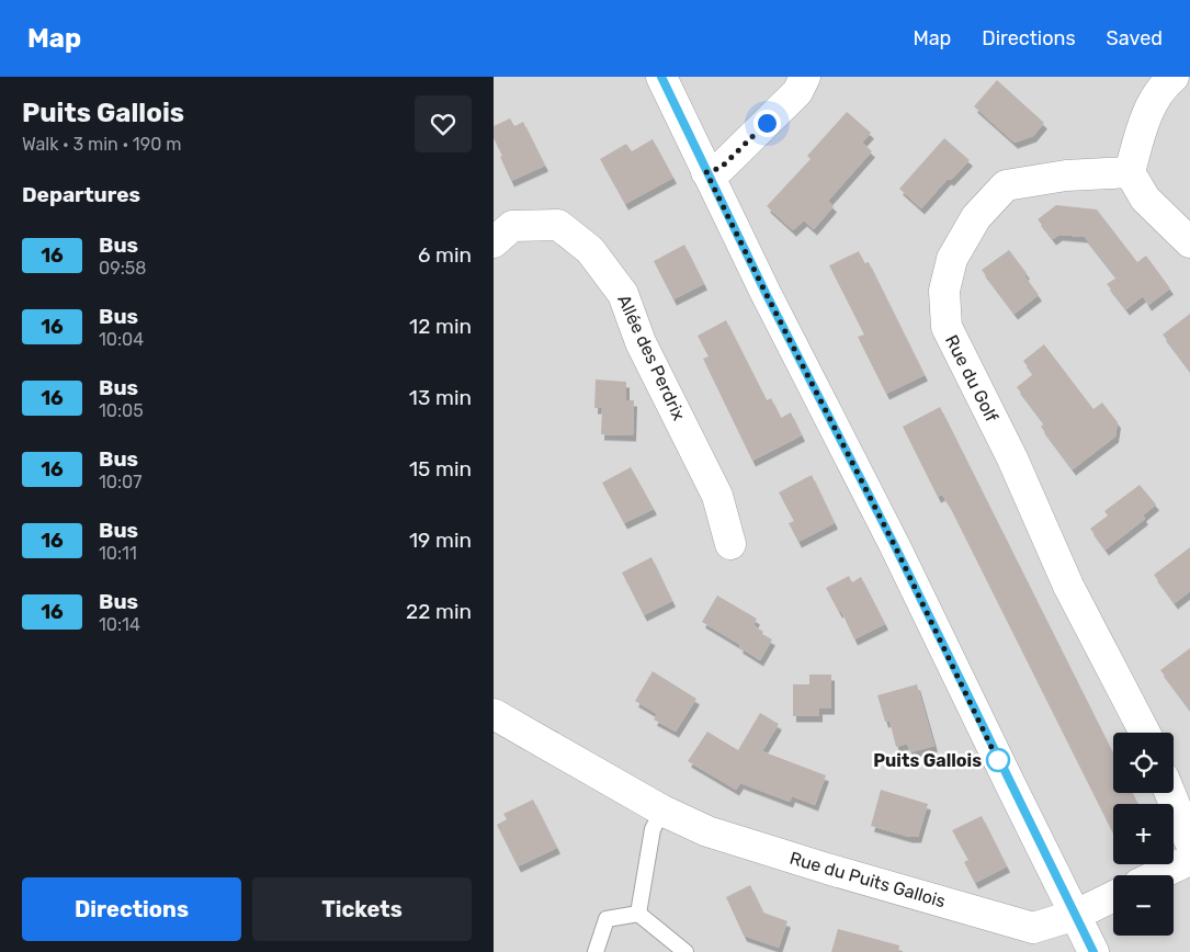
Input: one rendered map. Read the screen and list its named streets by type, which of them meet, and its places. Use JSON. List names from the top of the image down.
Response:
{
  "streets": {
    "street": ["Allée des Perdrix", "Rue du Golf", "Rue du Puits Gallois"]
  },
  "places": ["Puits Gallois"],
  "lines": ["bus line 16"],
  "page": {
    "header": "Map",
    "nav": ["Map", "Directions", "Saved"],
    "heading": [
      ["Puits Gallois", "Walk · 3 min · 190 m"],
      "Departures"
    ],
    "list": [
      {
        "mark": "16",
        "name": "Bus",
        "note": "09:58",
        "value": "6 min"
      },
      {
        "mark": "16",
        "name": "Bus",
        "note": "10:04",
        "value": "12 min"
      },
      {
        "mark": "16",
        "name": "Bus",
        "note": "10:05",
        "value": "13 min"
      },
      {
        "mark": "16",
        "name": "Bus",
        "note": "10:07",
        "value": "15 min"
      },
      {
        "mark": "16",
        "name": "Bus",
        "note": "10:11",
        "value": "19 min"
      },
      {
        "mark": "16",
        "name": "Bus",
        "note": "10:14",
        "value": "22 min"
      }
    ],
    "map_buttons": ["+", "−"],
    "buttons": ["Directions", "Tickets"]
  }
}
